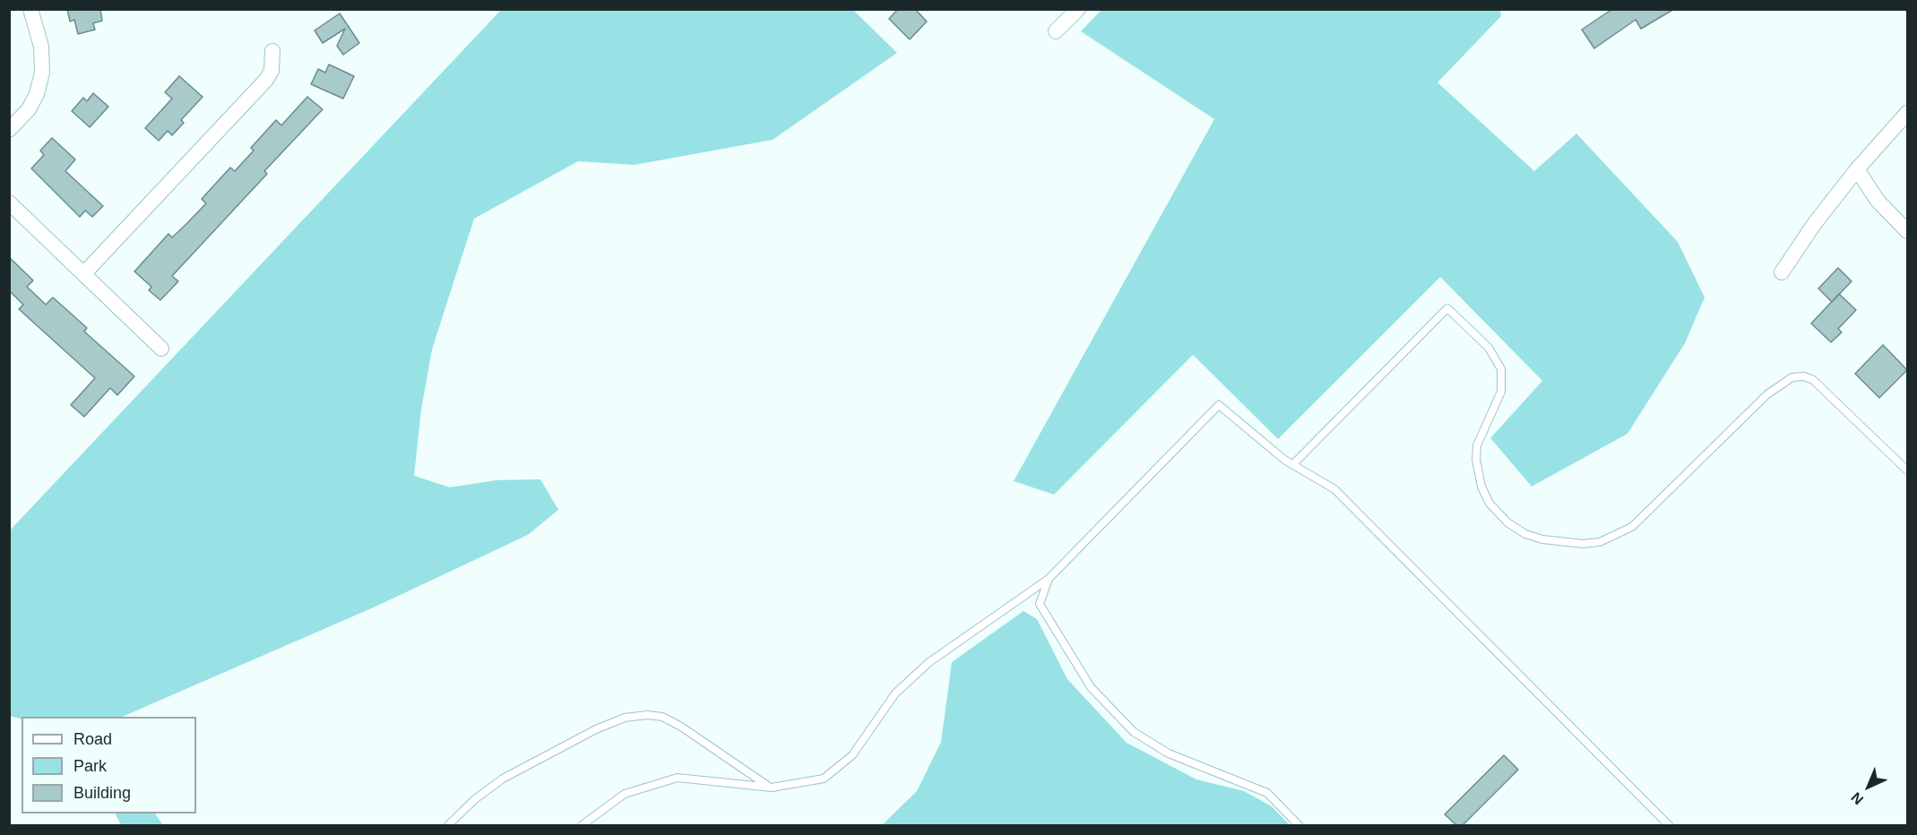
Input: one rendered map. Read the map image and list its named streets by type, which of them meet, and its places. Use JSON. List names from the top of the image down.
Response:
{
  "legend": ["Road", "Park", "Building"],
  "north": "bottom left"
}
